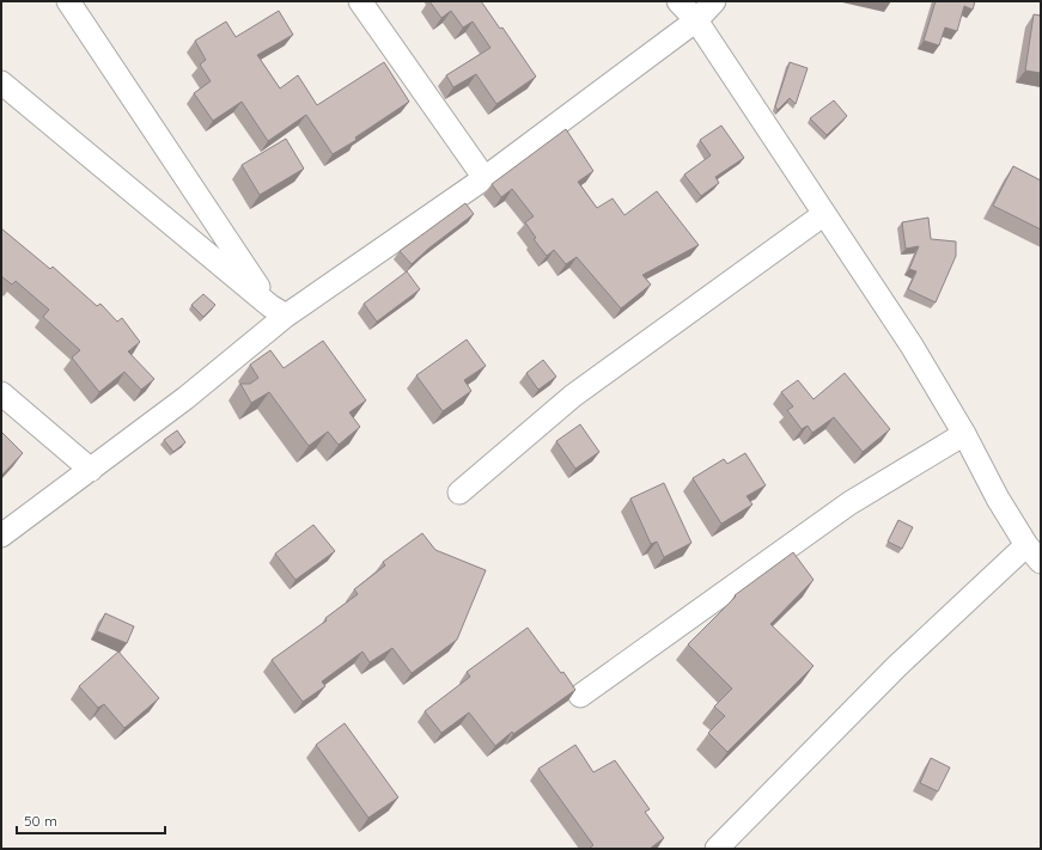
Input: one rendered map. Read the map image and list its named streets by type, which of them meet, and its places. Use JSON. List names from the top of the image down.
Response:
{
  "scale_bar": "50 m"
}
